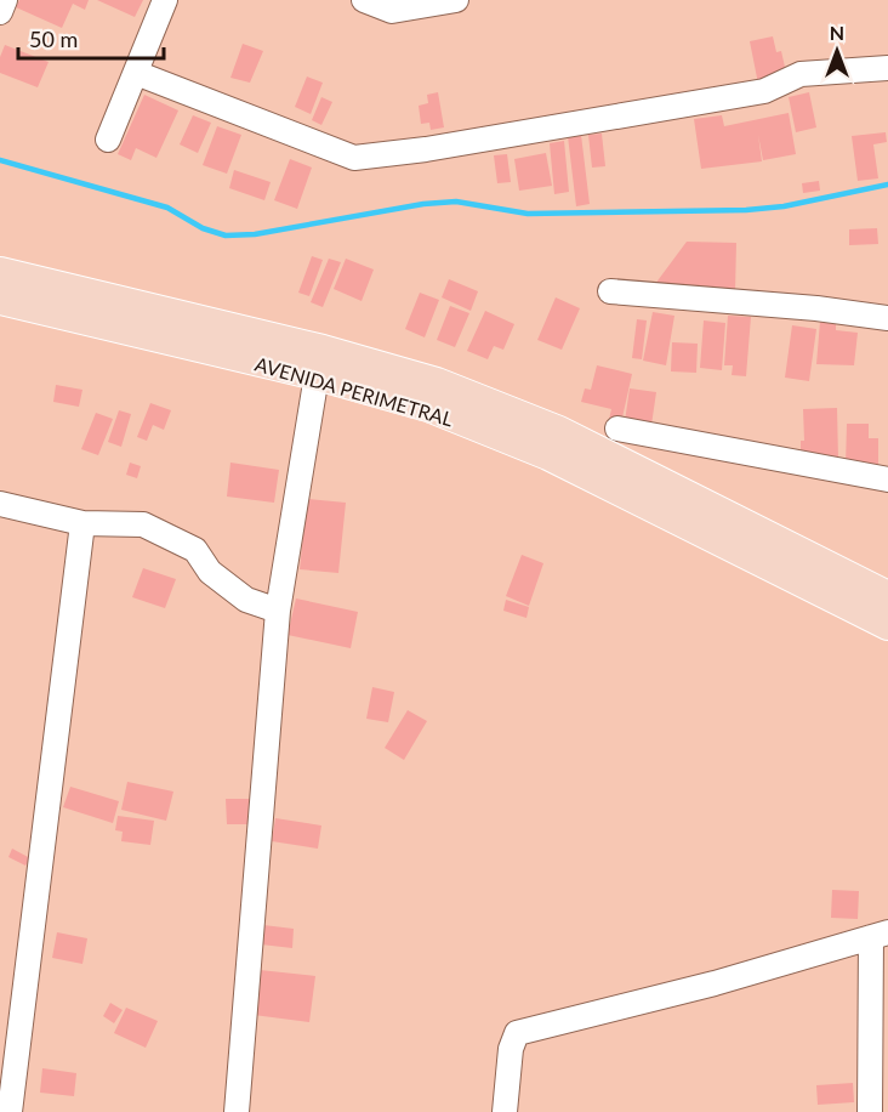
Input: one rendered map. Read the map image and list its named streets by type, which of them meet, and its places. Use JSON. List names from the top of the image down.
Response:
{
  "streets": {
    "main road": ["AVENIDA PERIMETRAL"]
  },
  "scale_bar": "50 m",
  "north": "top"
}
